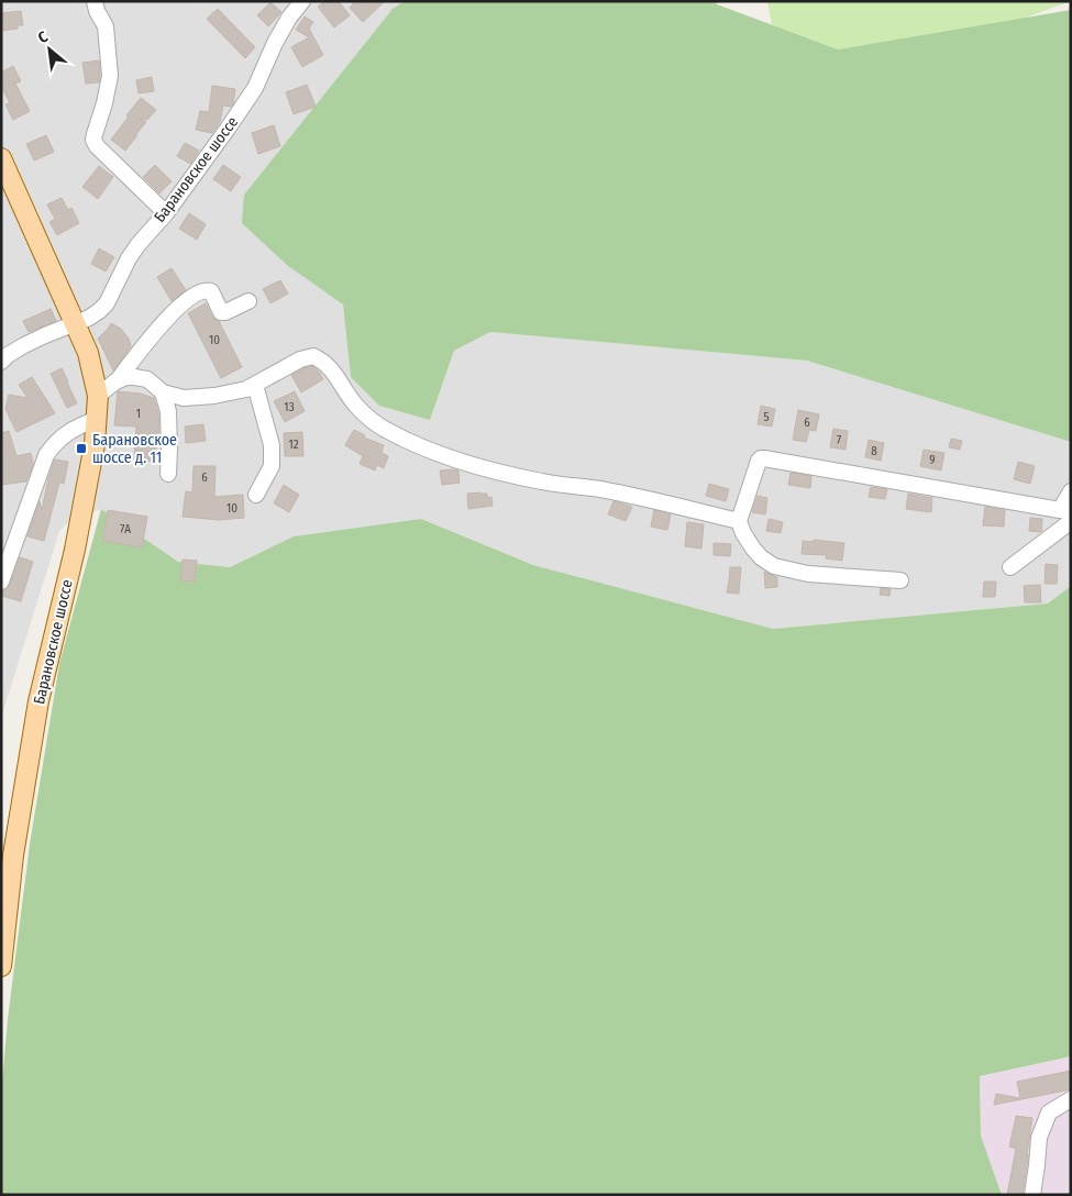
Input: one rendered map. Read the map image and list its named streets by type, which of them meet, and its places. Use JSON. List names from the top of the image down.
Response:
{
  "streets": {
    "main road": ["Барановское шоссе"]
  },
  "places": {
    "transit": ["Барановское шоссе д. 11"]
  },
  "house_numbers": [
    "10",
    "13",
    "1",
    "5",
    "6",
    "7",
    "12",
    "8",
    "9",
    "6",
    "10",
    "7А"
  ],
  "north": "top left"
}
